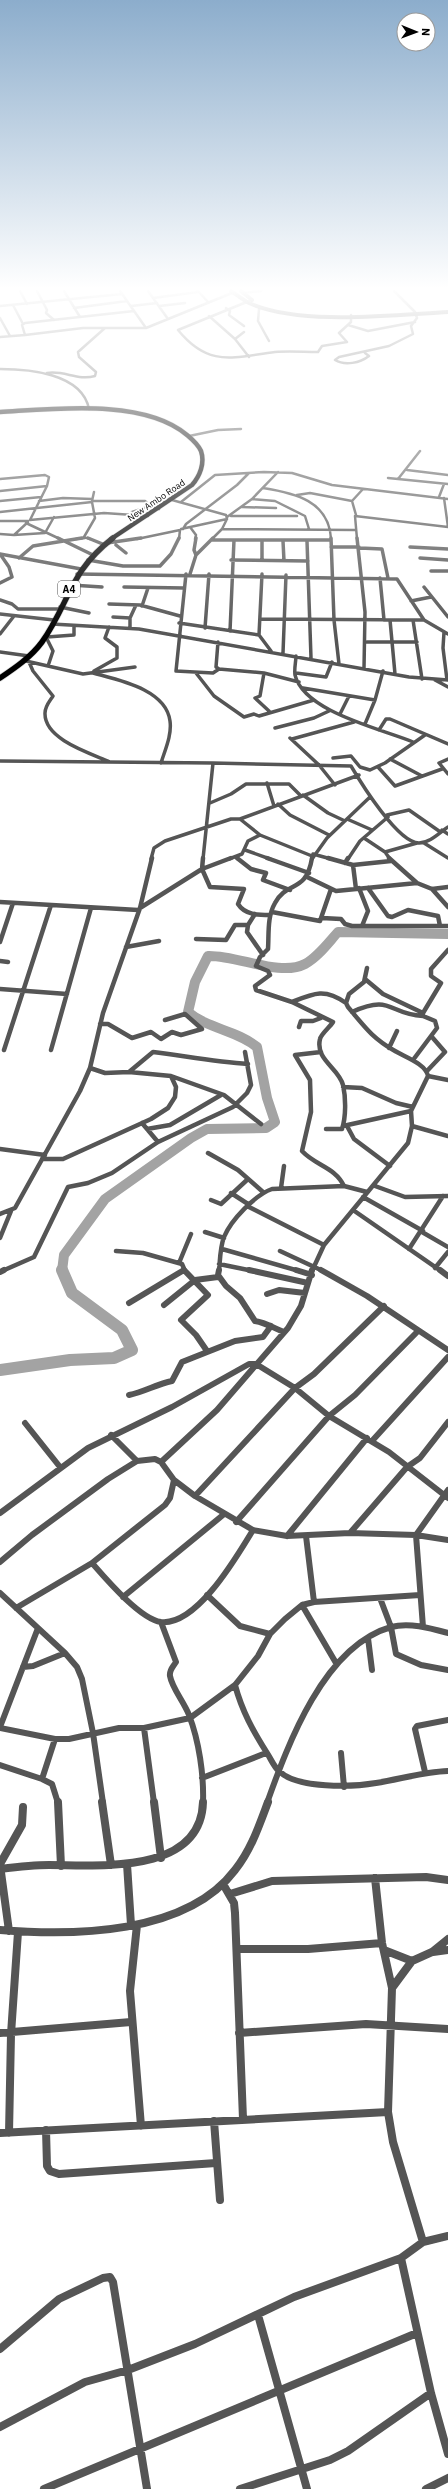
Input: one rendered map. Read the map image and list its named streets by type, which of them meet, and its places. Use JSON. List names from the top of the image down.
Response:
{
  "streets": {
    "main road": ["New Ambo Road", "A4"]
  },
  "north": "right"
}
